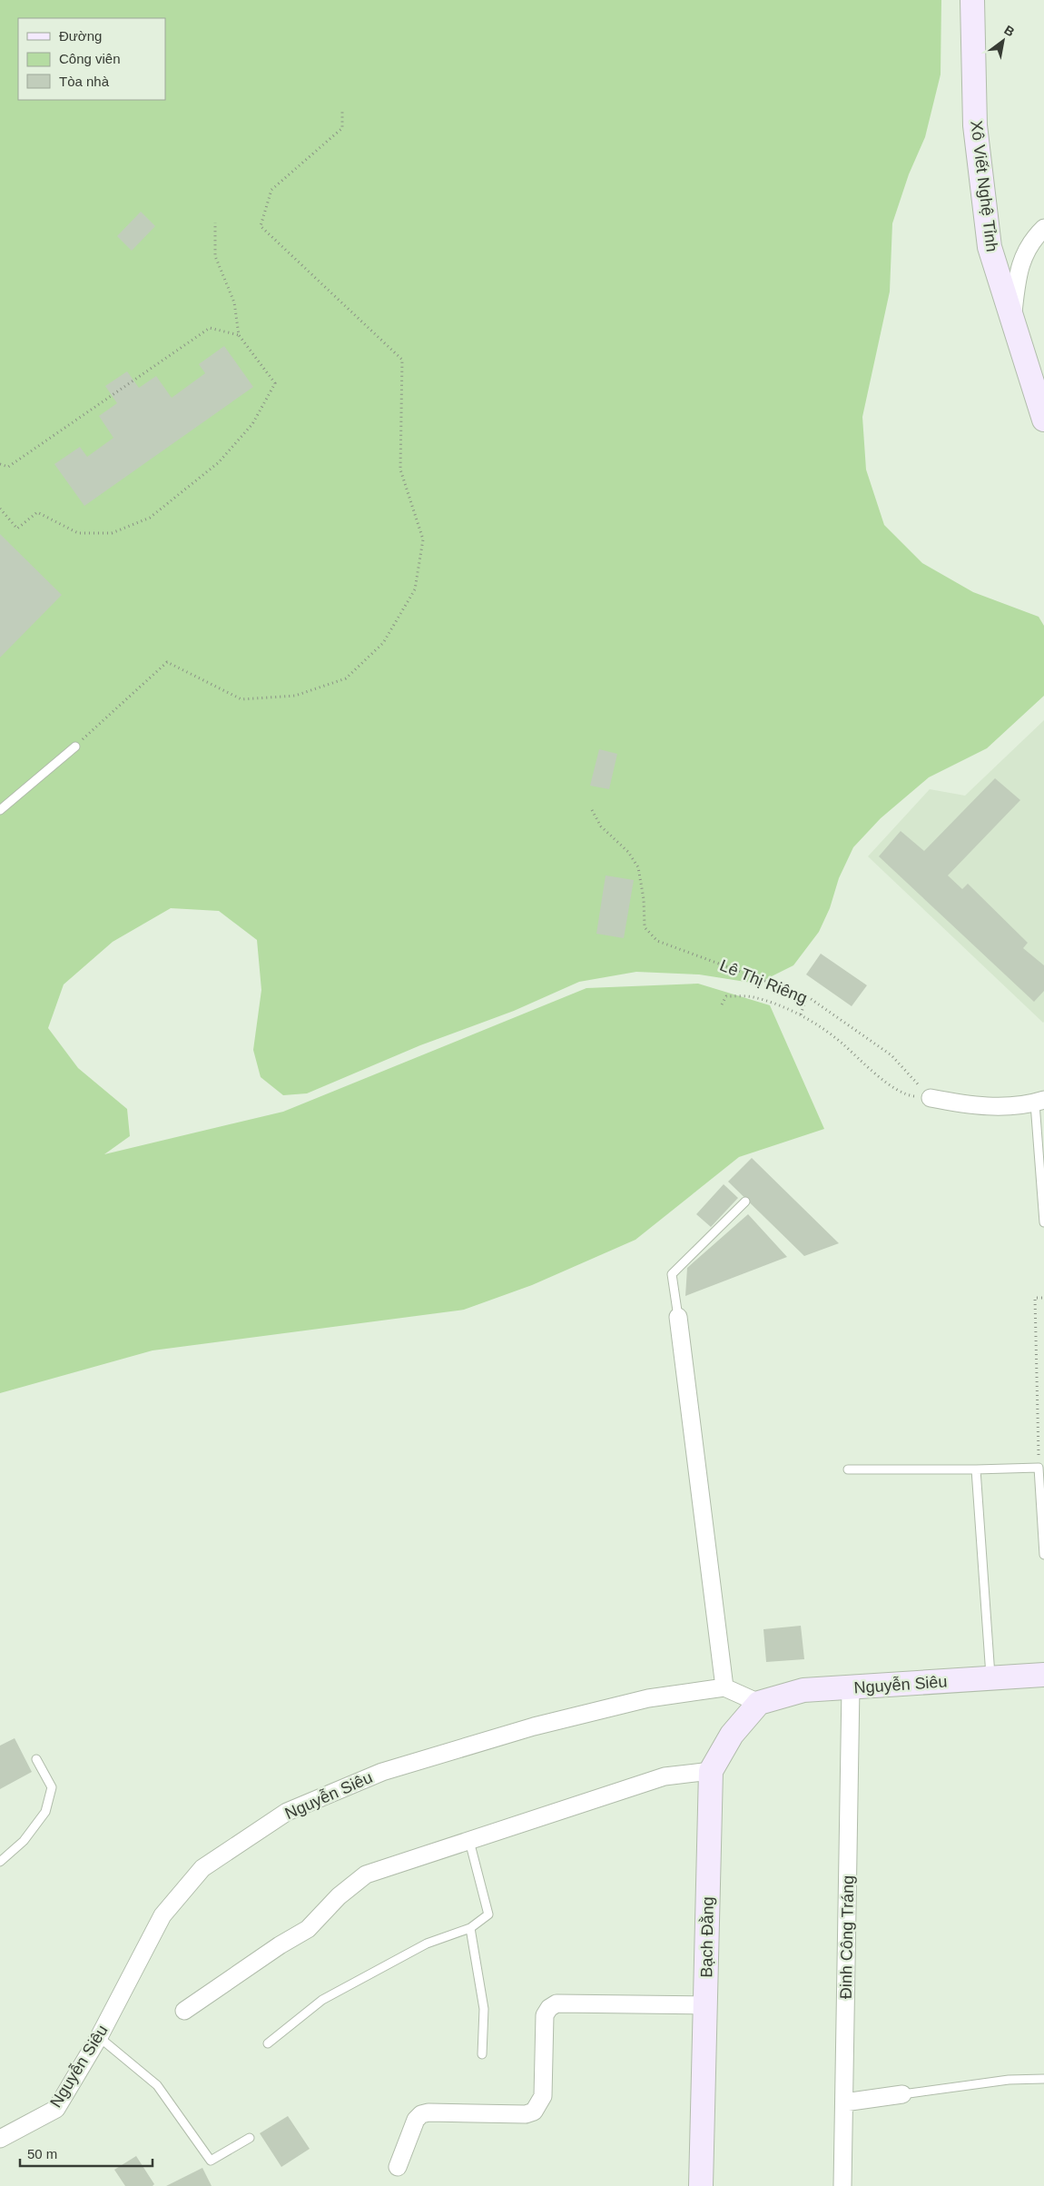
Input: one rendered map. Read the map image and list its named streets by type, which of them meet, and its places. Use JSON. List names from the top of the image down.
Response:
{
  "streets": {
    "street": [
      "Xô Viết Nghệ Tỉnh",
      "Nguyễn Siêu",
      "Bạch Đằng",
      "Đinh Công Tráng"
    ],
    "path": ["Lê Thị Riêng"]
  },
  "crossings": [
    ["Nguyễn Siêu", "Bạch Đằng"],
    ["Nguyễn Siêu", "Đinh Công Tráng"]
  ],
  "legend": ["Đường", "Công viên", "Tòa nhà"],
  "scale_bar": "50 m",
  "north": "top right"
}
